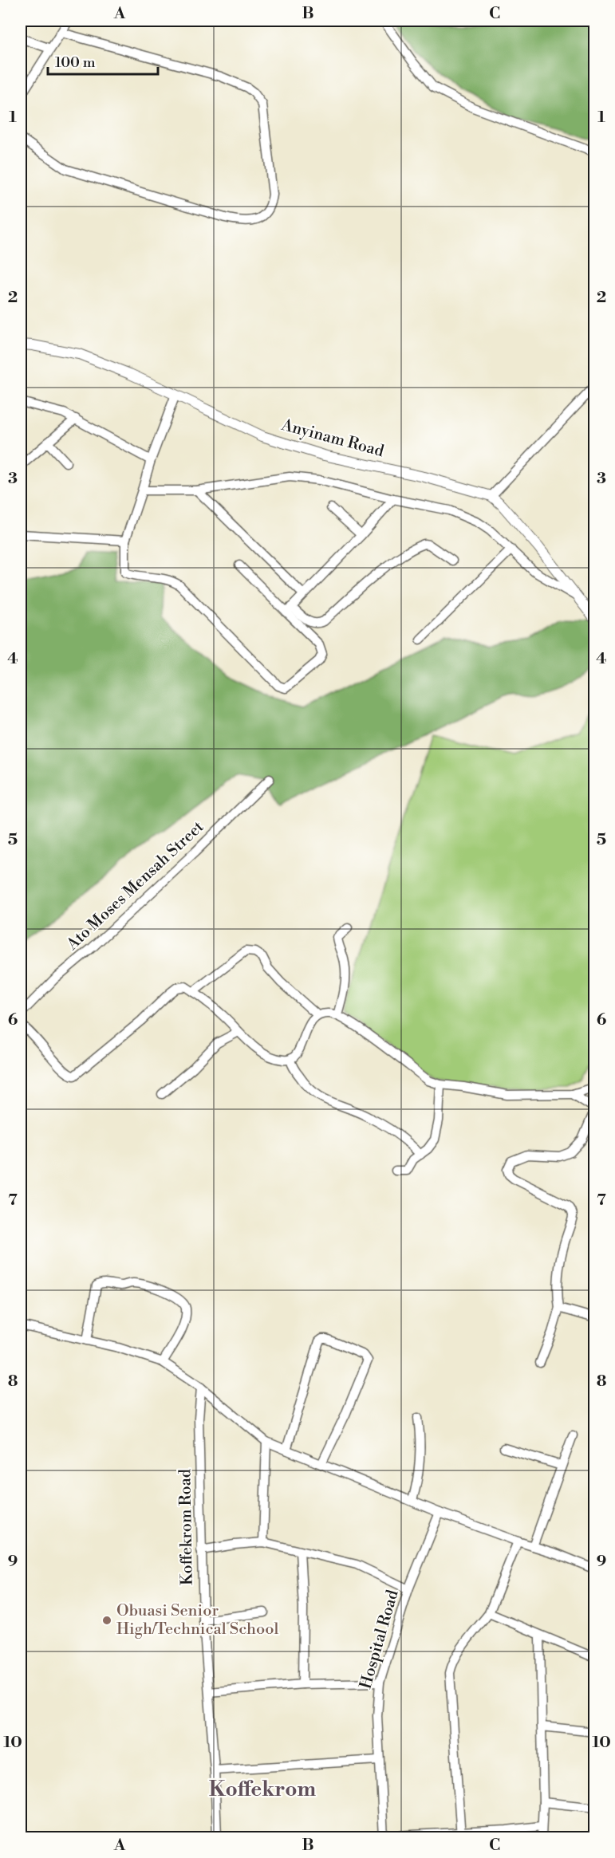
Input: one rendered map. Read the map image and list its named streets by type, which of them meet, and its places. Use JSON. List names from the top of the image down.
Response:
{
  "streets": {
    "street": [
      "Anyinam Road",
      "Ato Moses Mensah Street",
      "Koffekrom Road",
      "Hospital Road"
    ]
  },
  "districts": ["Koffekrom"],
  "places": ["Obuasi Senior High/Technical School"],
  "scale_bar": "100 m",
  "grid": {
    "columns": ["A", "B", "C"],
    "rows": [
      "1",
      "2",
      "3",
      "4",
      "5",
      "6",
      "7",
      "8",
      "9",
      "10"
    ]
  }
}
